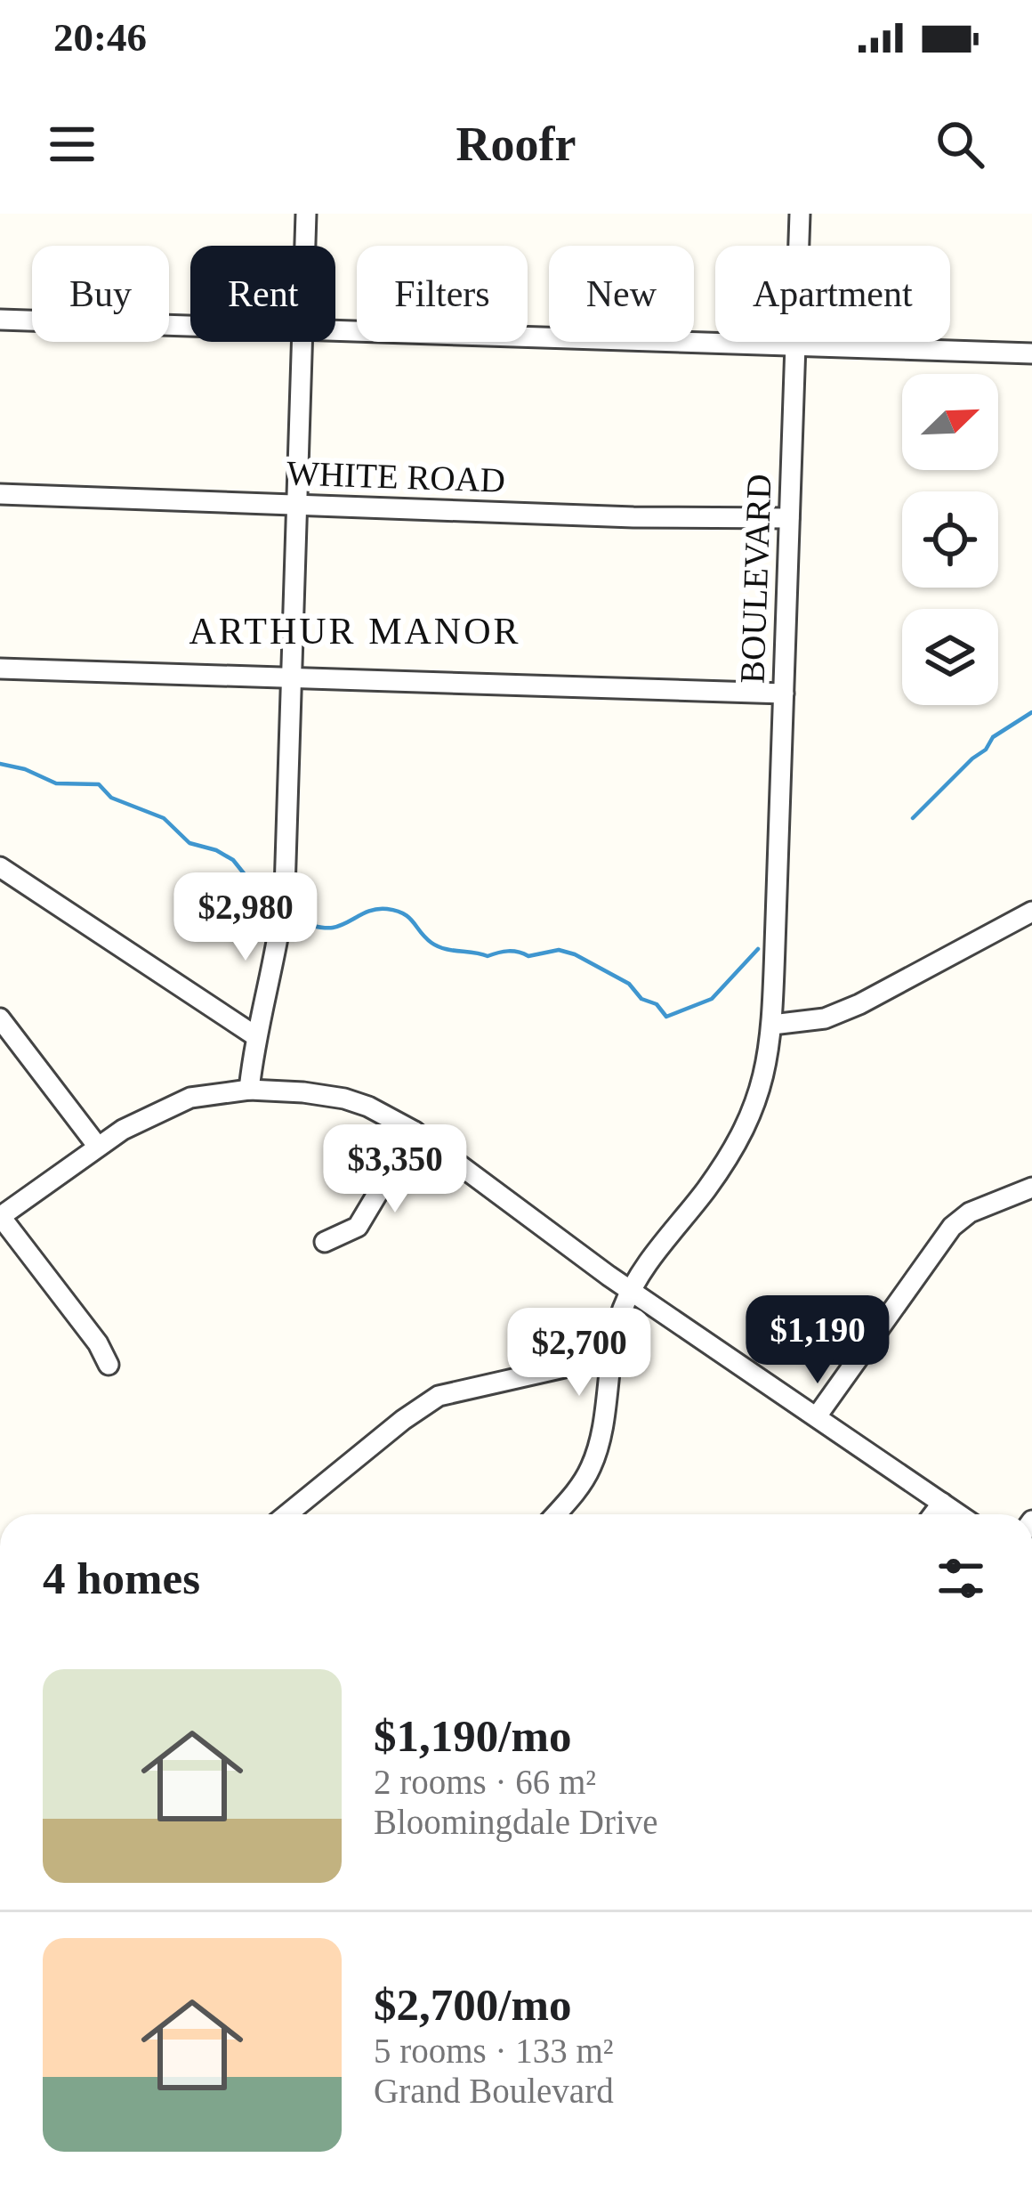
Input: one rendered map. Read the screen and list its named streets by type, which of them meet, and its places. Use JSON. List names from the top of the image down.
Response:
{
  "streets": {
    "street": ["WHITE ROAD", "BOULEVARD"]
  },
  "crossings": [
    ["WHITE ROAD", "BOULEVARD"]
  ],
  "districts": ["ARTHUR MANOR"],
  "north": "top right",
  "page": {
    "status": "20:46",
    "header": "Roofr",
    "chip": [
      "Buy",
      "Rent",
      "Filters",
      "New",
      "Apartment"
    ],
    "price": [
      "$2,980",
      "$3,350",
      "$1,190",
      "$2,700"
    ],
    "heading": "4 homes",
    "list": [
      {
        "name": "$1,190/mo",
        "note": "2 rooms · 66 m² · Bloomingdale Drive"
      },
      {
        "name": "$2,700/mo",
        "note": "5 rooms · 133 m² · Grand Boulevard"
      }
    ]
  }
}
